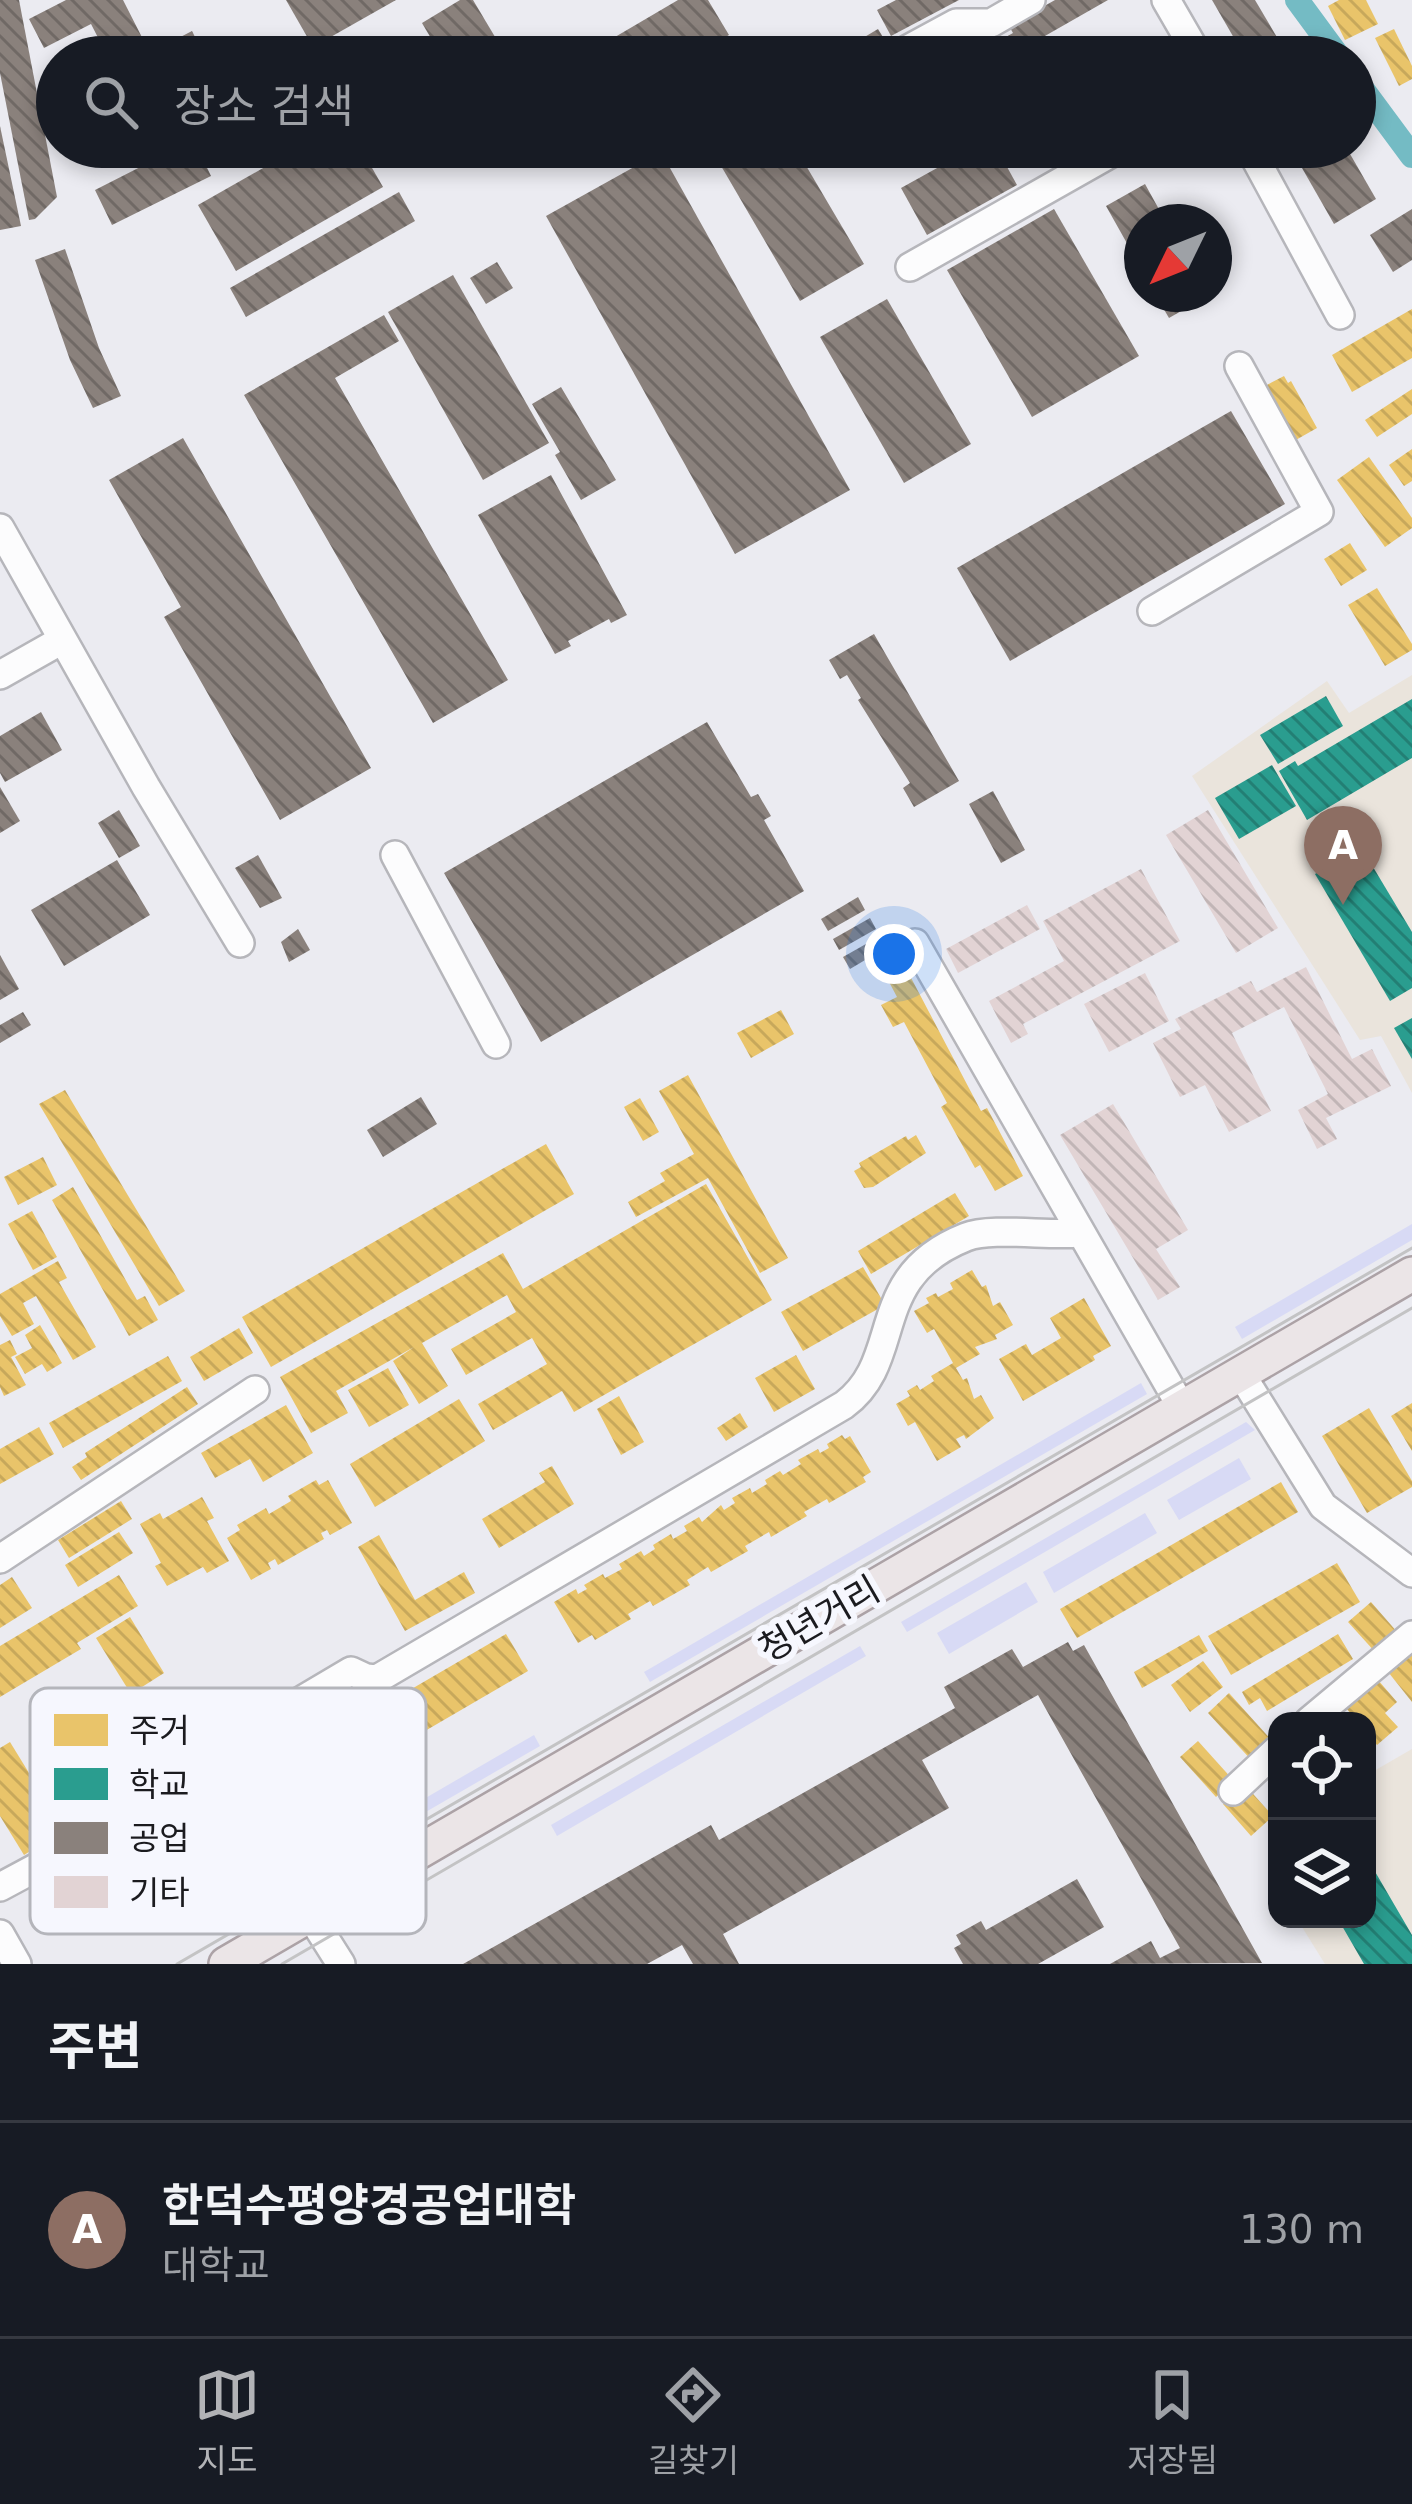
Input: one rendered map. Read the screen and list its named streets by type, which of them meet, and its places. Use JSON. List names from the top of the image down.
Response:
{
  "streets": {
    "main road": ["청년거리"]
  },
  "legend": [
    "주거",
    "학교",
    "공업",
    "기타"
  ],
  "north": "bottom left",
  "page": {
    "search": "장소 검색",
    "pins": "A",
    "heading": "주변",
    "list": [
      {
        "mark": "A",
        "name": "한덕수평양경공업대학",
        "note": "대학교",
        "value": "130 m"
      }
    ],
    "nav": ["지도", "길찾기", "저장됨"]
  }
}
